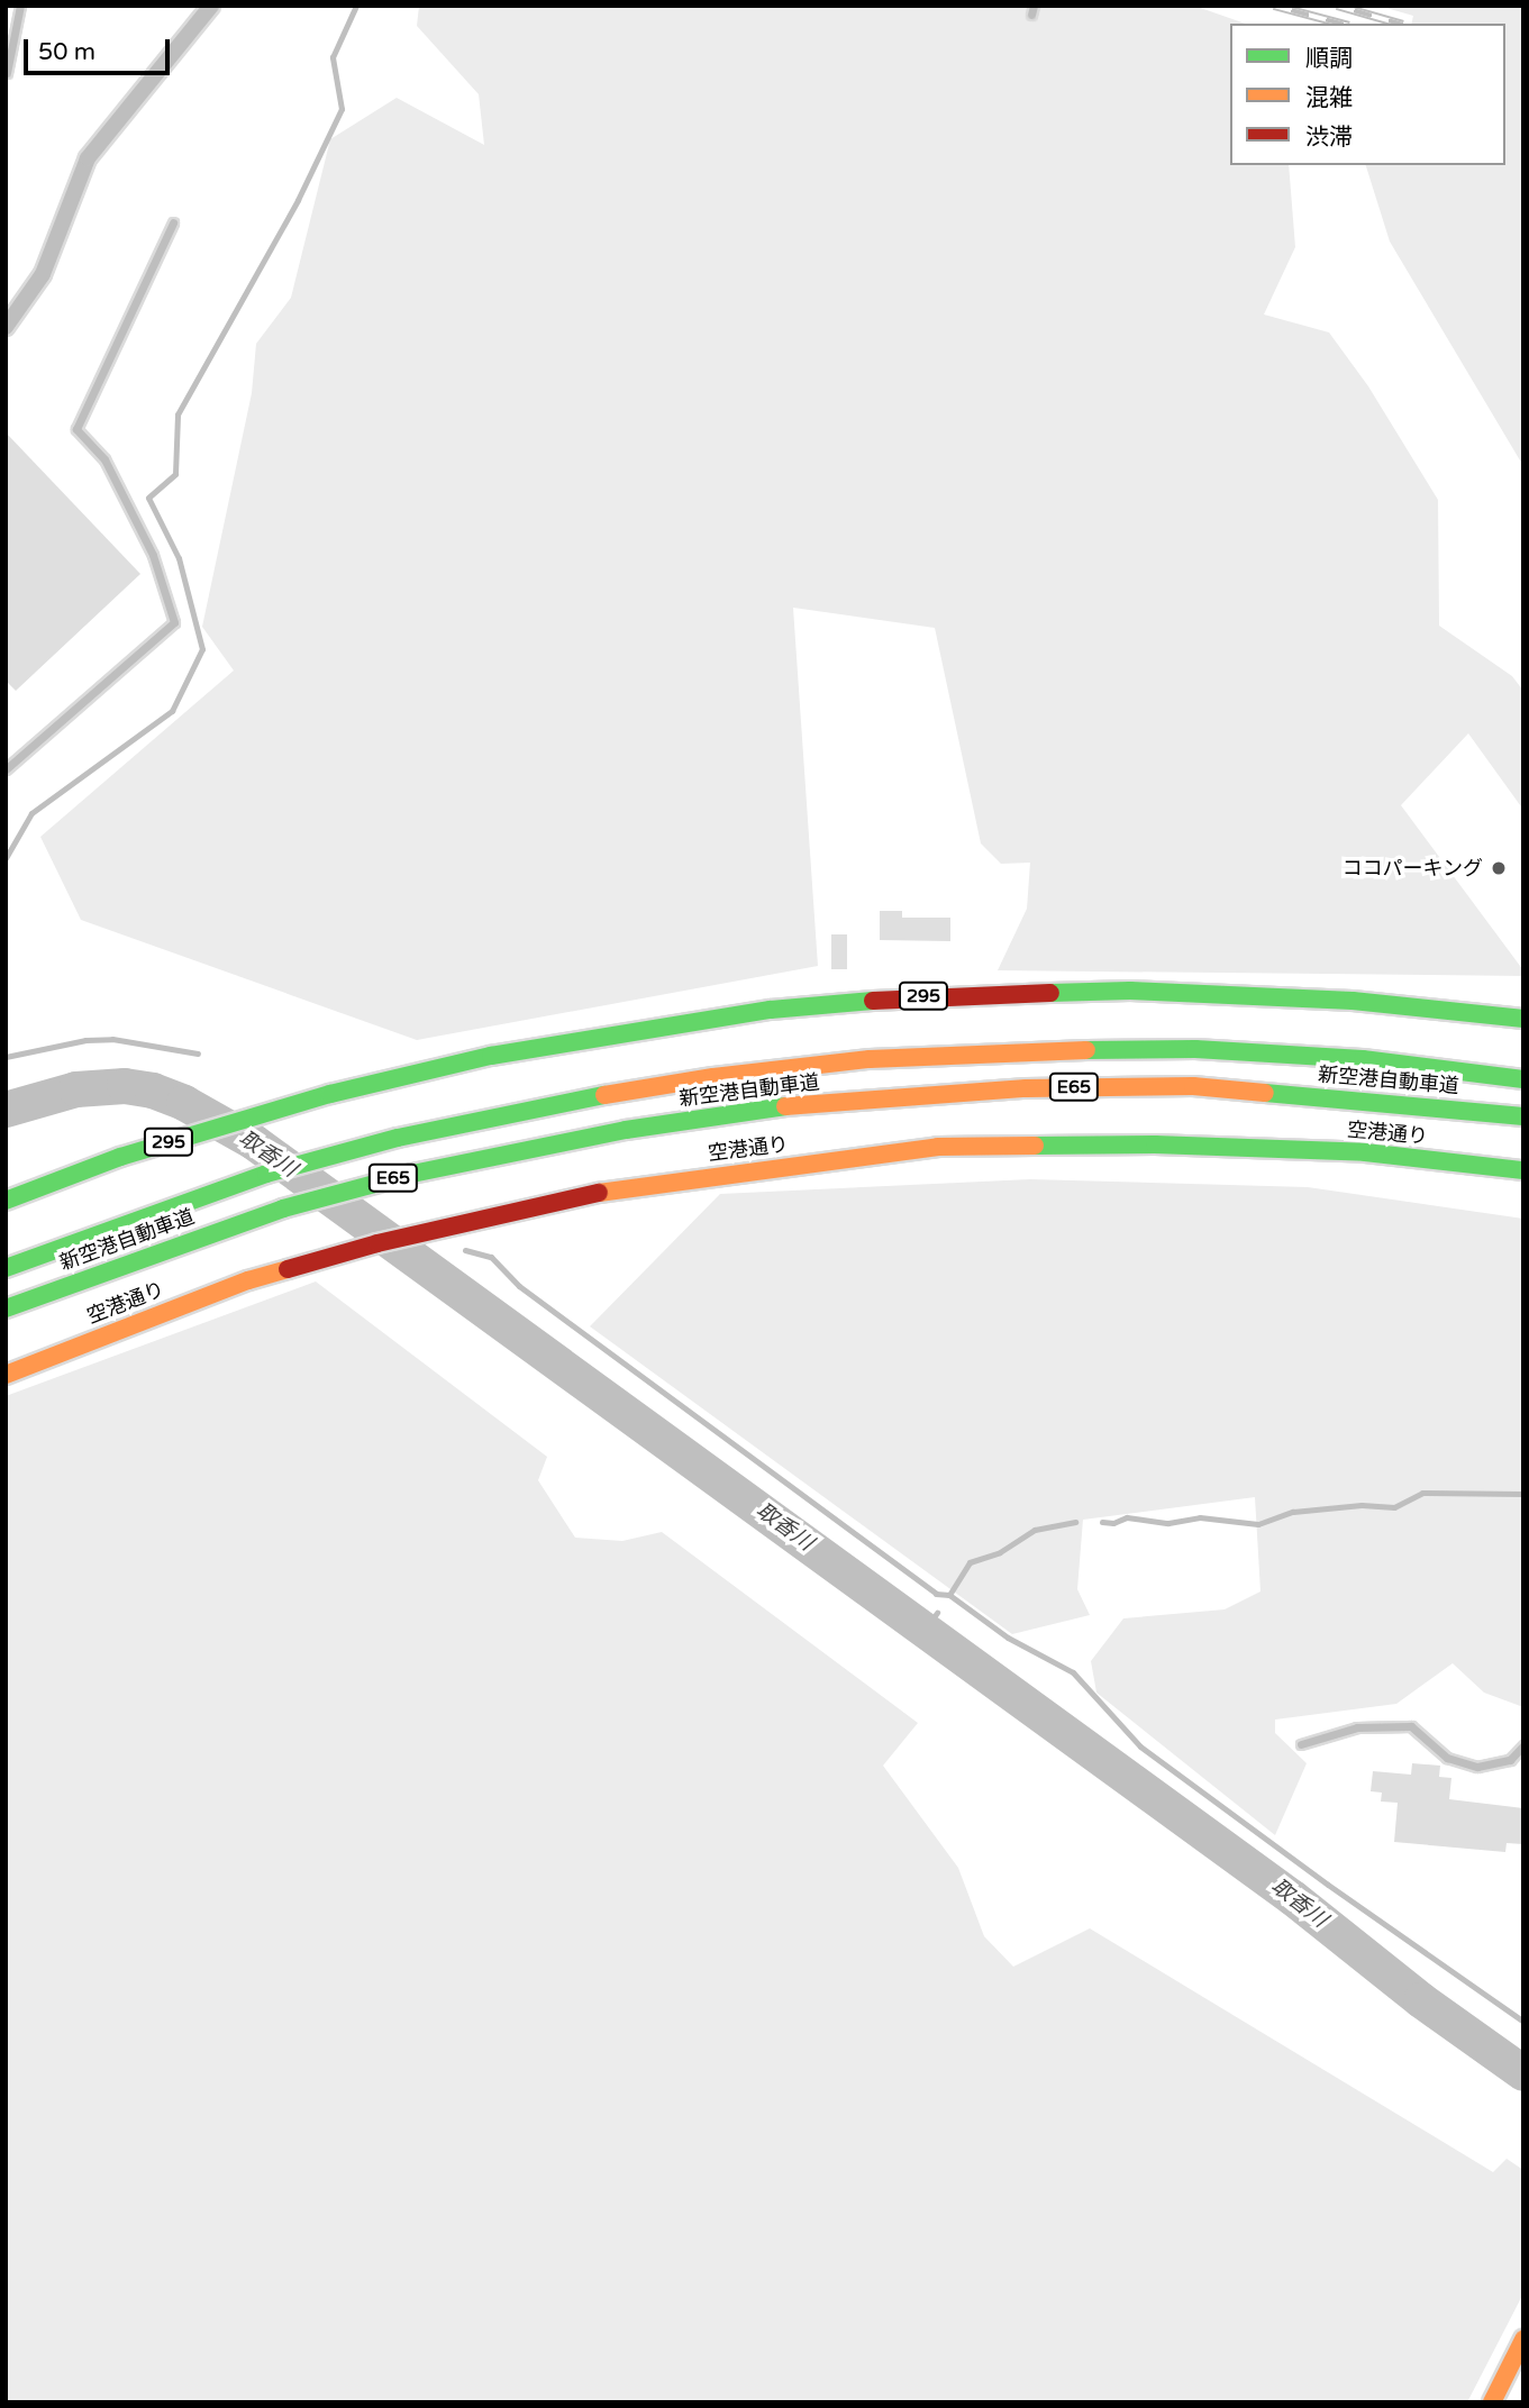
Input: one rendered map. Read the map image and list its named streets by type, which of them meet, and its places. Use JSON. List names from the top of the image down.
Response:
{
  "streets": {
    "main road": [
      "295",
      "新空港自動車道",
      "E65",
      "空港通り"
    ]
  },
  "water": ["取香川"],
  "places": ["ココパーキング"],
  "legend": ["順調", "混雑", "渋滞"],
  "scale_bar": "50 m"
}
